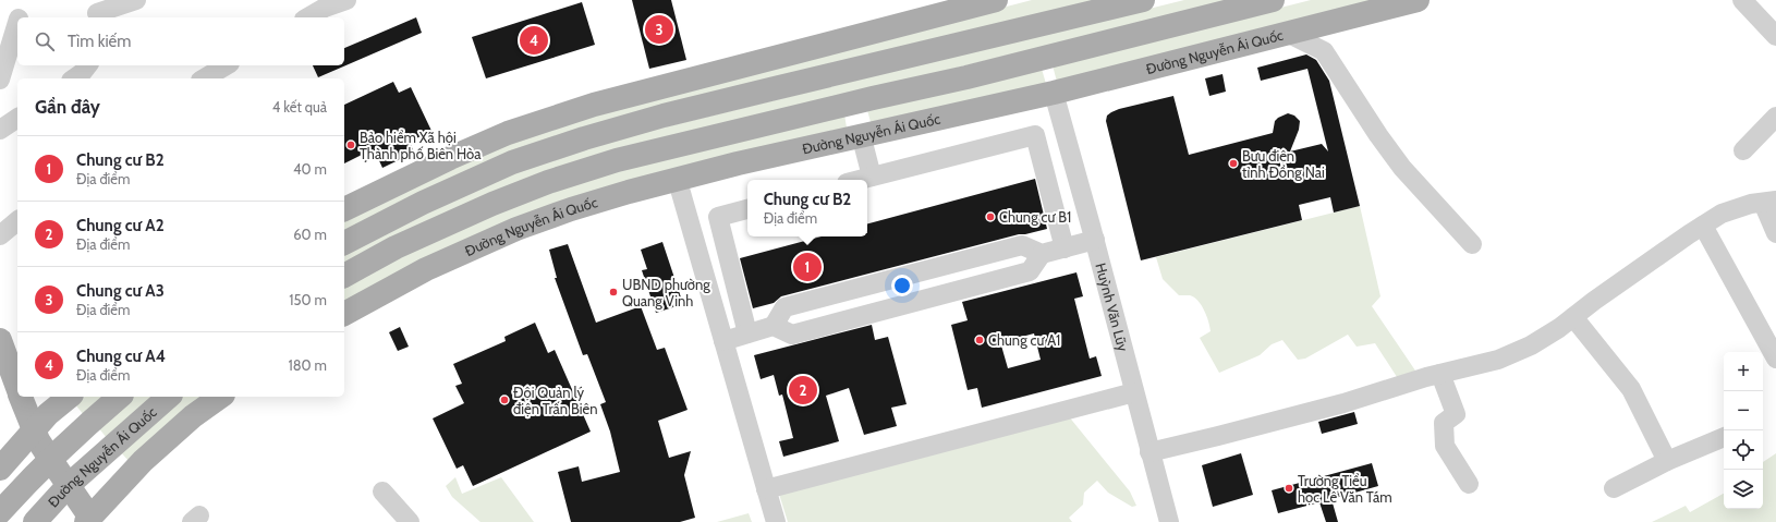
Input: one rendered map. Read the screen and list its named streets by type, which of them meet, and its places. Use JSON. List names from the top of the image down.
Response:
{
  "streets": {
    "main road": ["Đường Nguyễn Ái Quốc"],
    "street": ["Huỳnh Văn Lũy"]
  },
  "crossings": [
    ["Đường Nguyễn Ái Quốc", "Huỳnh Văn Lũy"]
  ],
  "places": [
    "Bảo hiểm Xã hội Thành phố Biên Hòa",
    "Bưu điện tỉnh Đồng Nai",
    "Chung cư B1",
    "UBND phường Quang Vinh",
    "Chung cư A1",
    "Đội Quản lý điện Trấn Biên",
    "Trường Tiểu học Lê Văn Tám"
  ],
  "page": {
    "pins": [
      "3",
      "4",
      "1",
      "2"
    ],
    "search": "Tìm kiếm",
    "heading": ["Gần đây", "4 kết quả"],
    "list": [
      {
        "mark": "1",
        "name": "Chung cư B2",
        "note": "Địa điểm",
        "value": "40 m"
      },
      {
        "mark": "2",
        "name": "Chung cư A2",
        "note": "Địa điểm",
        "value": "60 m"
      },
      {
        "mark": "3",
        "name": "Chung cư A3",
        "note": "Địa điểm",
        "value": "150 m"
      },
      {
        "mark": "4",
        "name": "Chung cư A4",
        "note": "Địa điểm",
        "value": "180 m"
      }
    ],
    "popup": ["Chung cư B2", "Địa điểm"],
    "map_buttons": ["+", "−"]
  }
}
